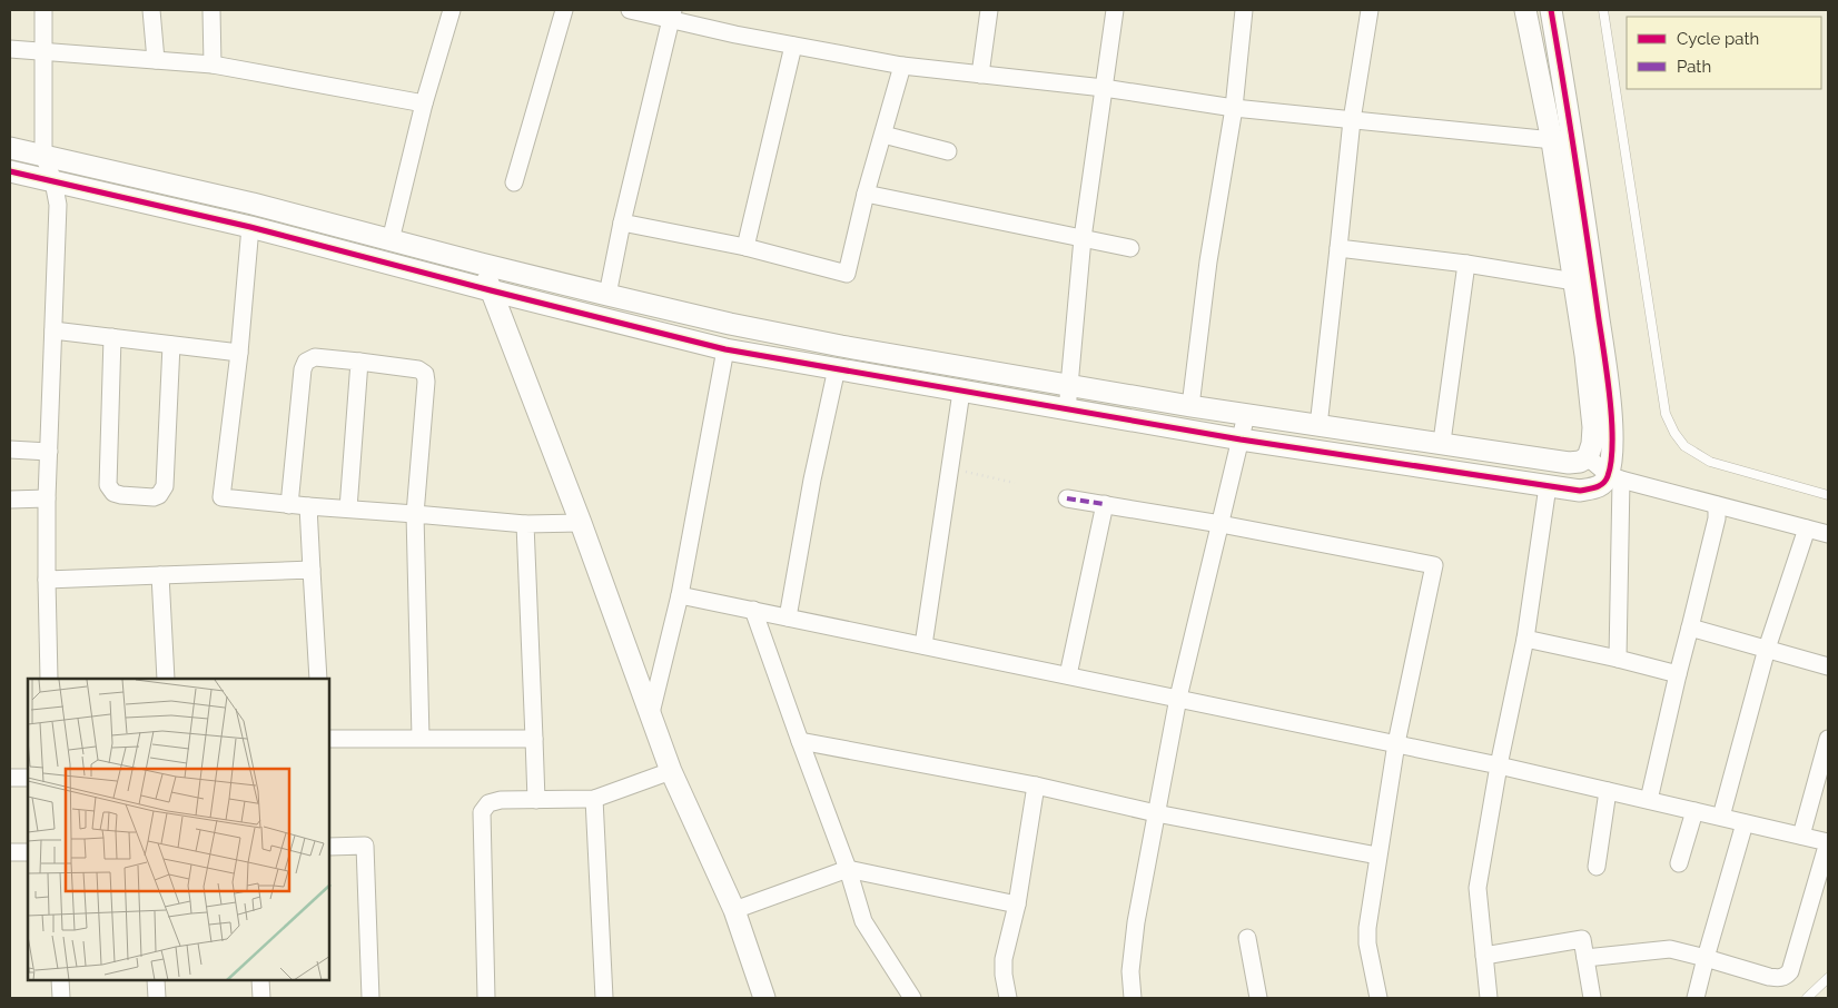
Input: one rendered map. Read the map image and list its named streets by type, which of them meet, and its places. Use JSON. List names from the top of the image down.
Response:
{
  "legend": ["Cycle path", "Path"]
}
